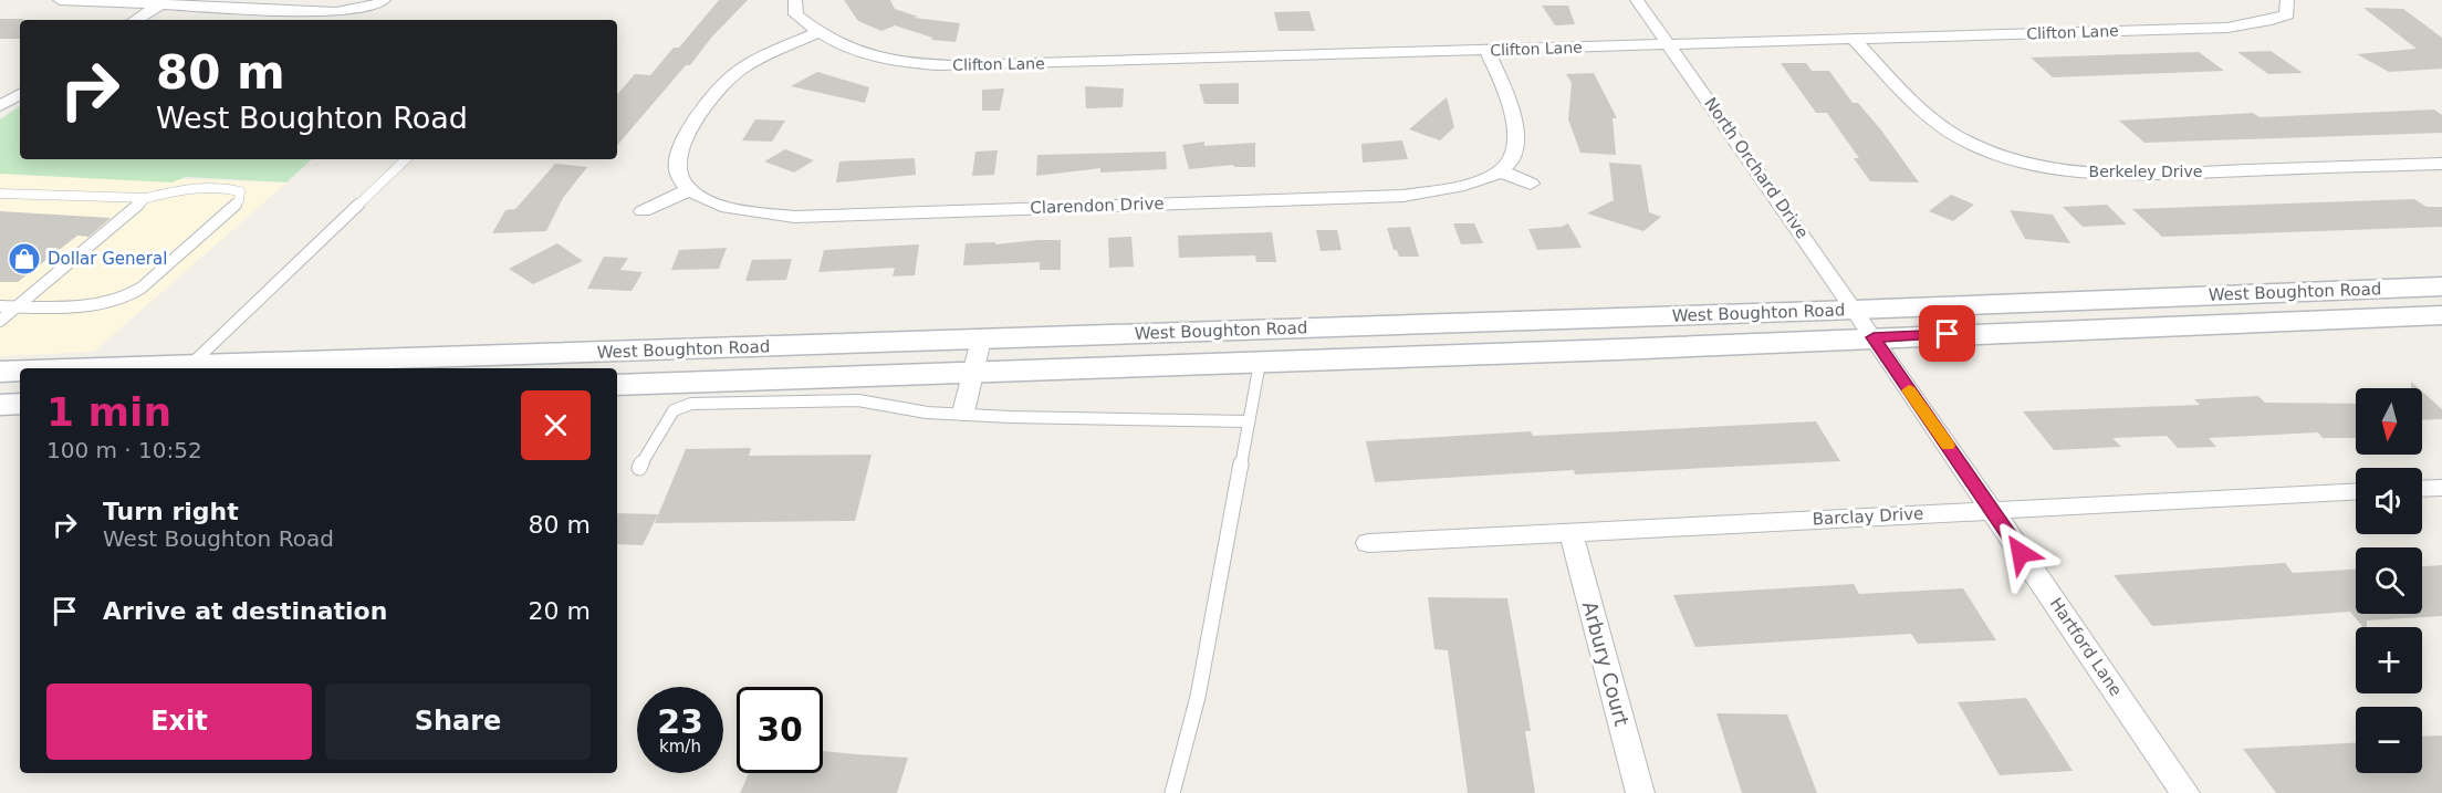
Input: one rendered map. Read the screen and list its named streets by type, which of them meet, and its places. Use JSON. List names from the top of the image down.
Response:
{
  "streets": {
    "main road": ["West Boughton Road"],
    "street": [
      "Clifton Lane",
      "North Orchard Drive",
      "Berkeley Drive",
      "Clarendon Drive",
      "Barclay Drive",
      "Hartford Lane",
      "Arbury Court"
    ]
  },
  "crossings": [
    ["Clifton Lane", "North Orchard Drive"],
    ["Clifton Lane", "Berkeley Drive"],
    ["North Orchard Drive", "West Boughton Road"],
    ["North Orchard Drive", "Hartford Lane"],
    ["West Boughton Road", "Hartford Lane"],
    ["Barclay Drive", "Hartford Lane"],
    ["Barclay Drive", "Arbury Court"]
  ],
  "places": {
    "shop": ["Dollar General"]
  },
  "north": "bottom",
  "page": {
    "turn": ["80 m", "West Boughton Road"],
    "heading": ["1 min", "100 m · 10:52"],
    "map_buttons": ["+", "−"],
    "list": [
      {
        "name": "Turn right",
        "note": "West Boughton Road",
        "value": "80 m"
      },
      {
        "name": "Arrive at destination",
        "value": "20 m"
      }
    ],
    "buttons": ["Exit", "Share"],
    "speed": "23 km/h",
    "limit": "30"
  }
}
